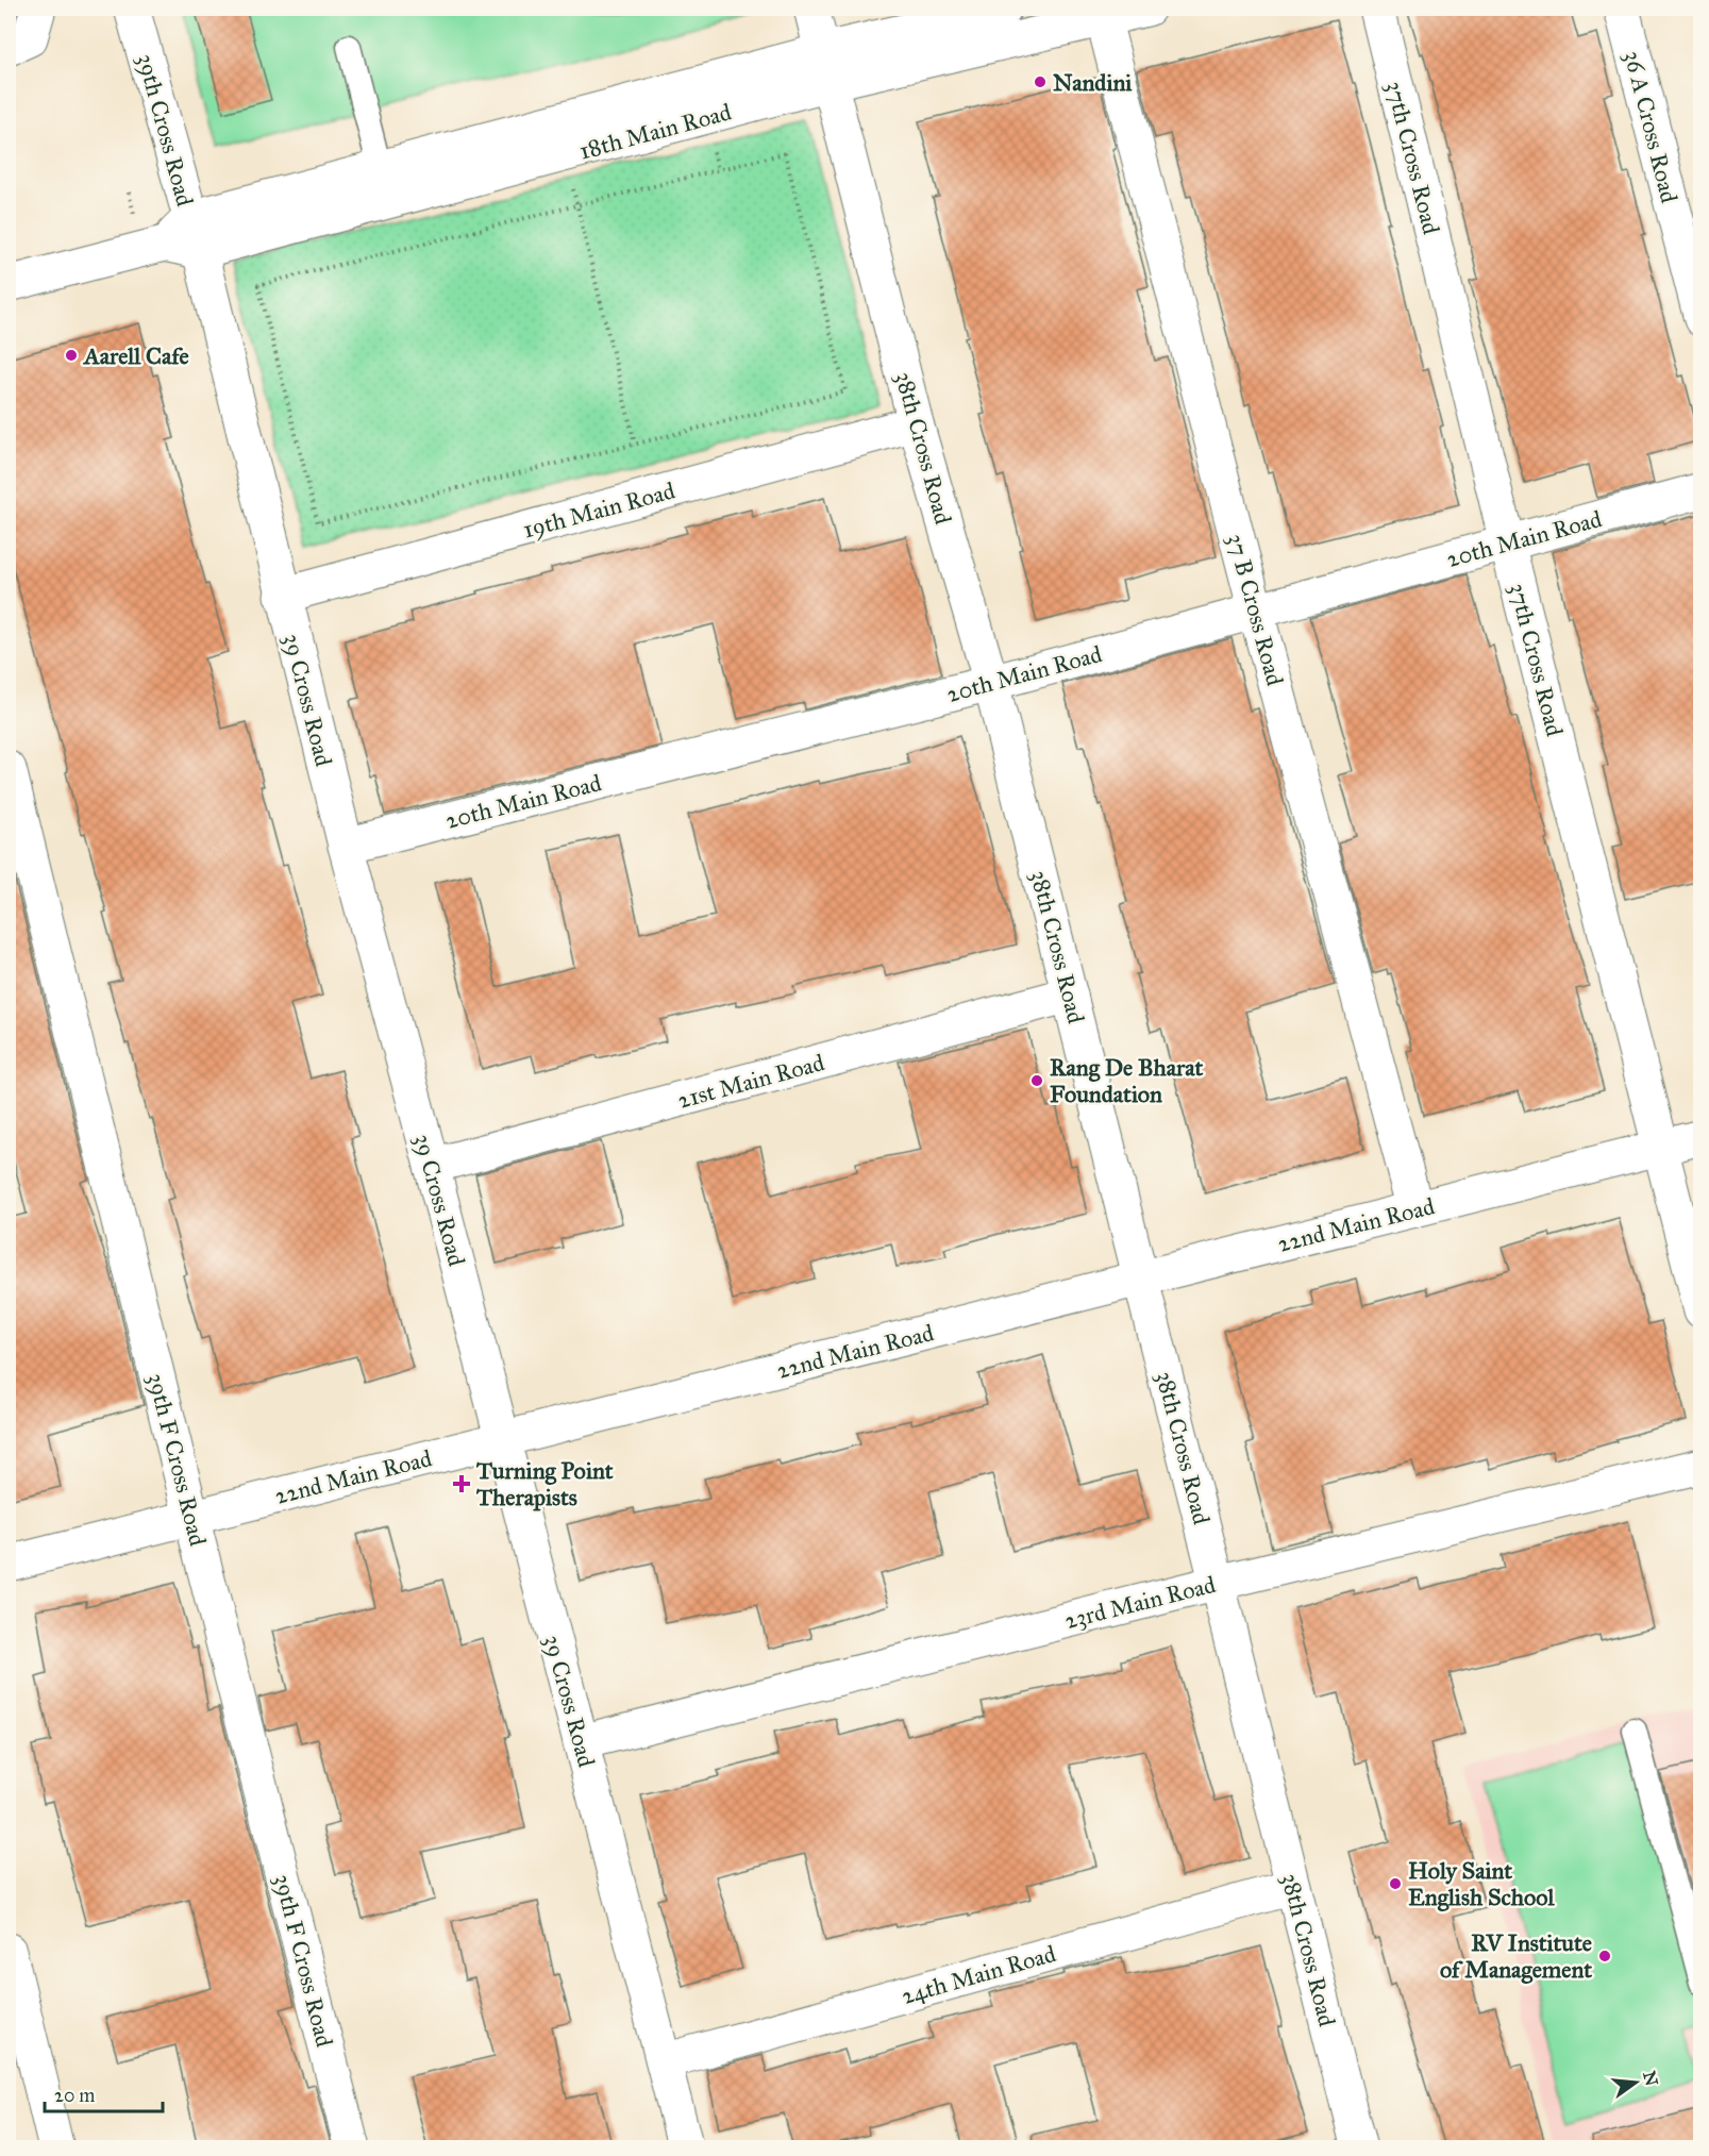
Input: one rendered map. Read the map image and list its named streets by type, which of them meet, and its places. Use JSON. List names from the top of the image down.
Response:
{
  "streets": {
    "street": [
      "36 A Cross Road",
      "39th Cross Road",
      "18th Main Road",
      "37th Cross Road",
      "38th Cross Road",
      "19th Main Road",
      "20th Main Road",
      "37 B Cross Road",
      "39 Cross Road",
      "21st Main Road",
      "22nd Main Road",
      "39th F Cross Road",
      "23rd Main Road",
      "24th Main Road"
    ]
  },
  "crossings": [
    ["39th Cross Road", "18th Main Road"],
    ["39th Cross Road", "39 Cross Road"],
    ["18th Main Road", "38th Cross Road"],
    ["18th Main Road", "37 B Cross Road"],
    ["18th Main Road", "39 Cross Road"],
    ["37th Cross Road", "20th Main Road"],
    ["37th Cross Road", "22nd Main Road"],
    ["38th Cross Road", "19th Main Road"],
    ["38th Cross Road", "20th Main Road"],
    ["38th Cross Road", "21st Main Road"],
    ["38th Cross Road", "22nd Main Road"],
    ["38th Cross Road", "23rd Main Road"],
    ["38th Cross Road", "24th Main Road"],
    ["19th Main Road", "39 Cross Road"],
    ["20th Main Road", "37 B Cross Road"],
    ["20th Main Road", "39 Cross Road"],
    ["37 B Cross Road", "22nd Main Road"],
    ["39 Cross Road", "21st Main Road"],
    ["39 Cross Road", "22nd Main Road"],
    ["39 Cross Road", "23rd Main Road"],
    ["39 Cross Road", "24th Main Road"],
    ["22nd Main Road", "39th F Cross Road"]
  ],
  "places": {
    "other": [
      "Nandini",
      "Aarell Cafe",
      "Rang De Bharat Foundation",
      "Holy Saint English School",
      "RV Institute of Management"
    ],
    "health": ["Turning Point Therapists"]
  },
  "scale_bar": "20 m",
  "north": "right"
}
